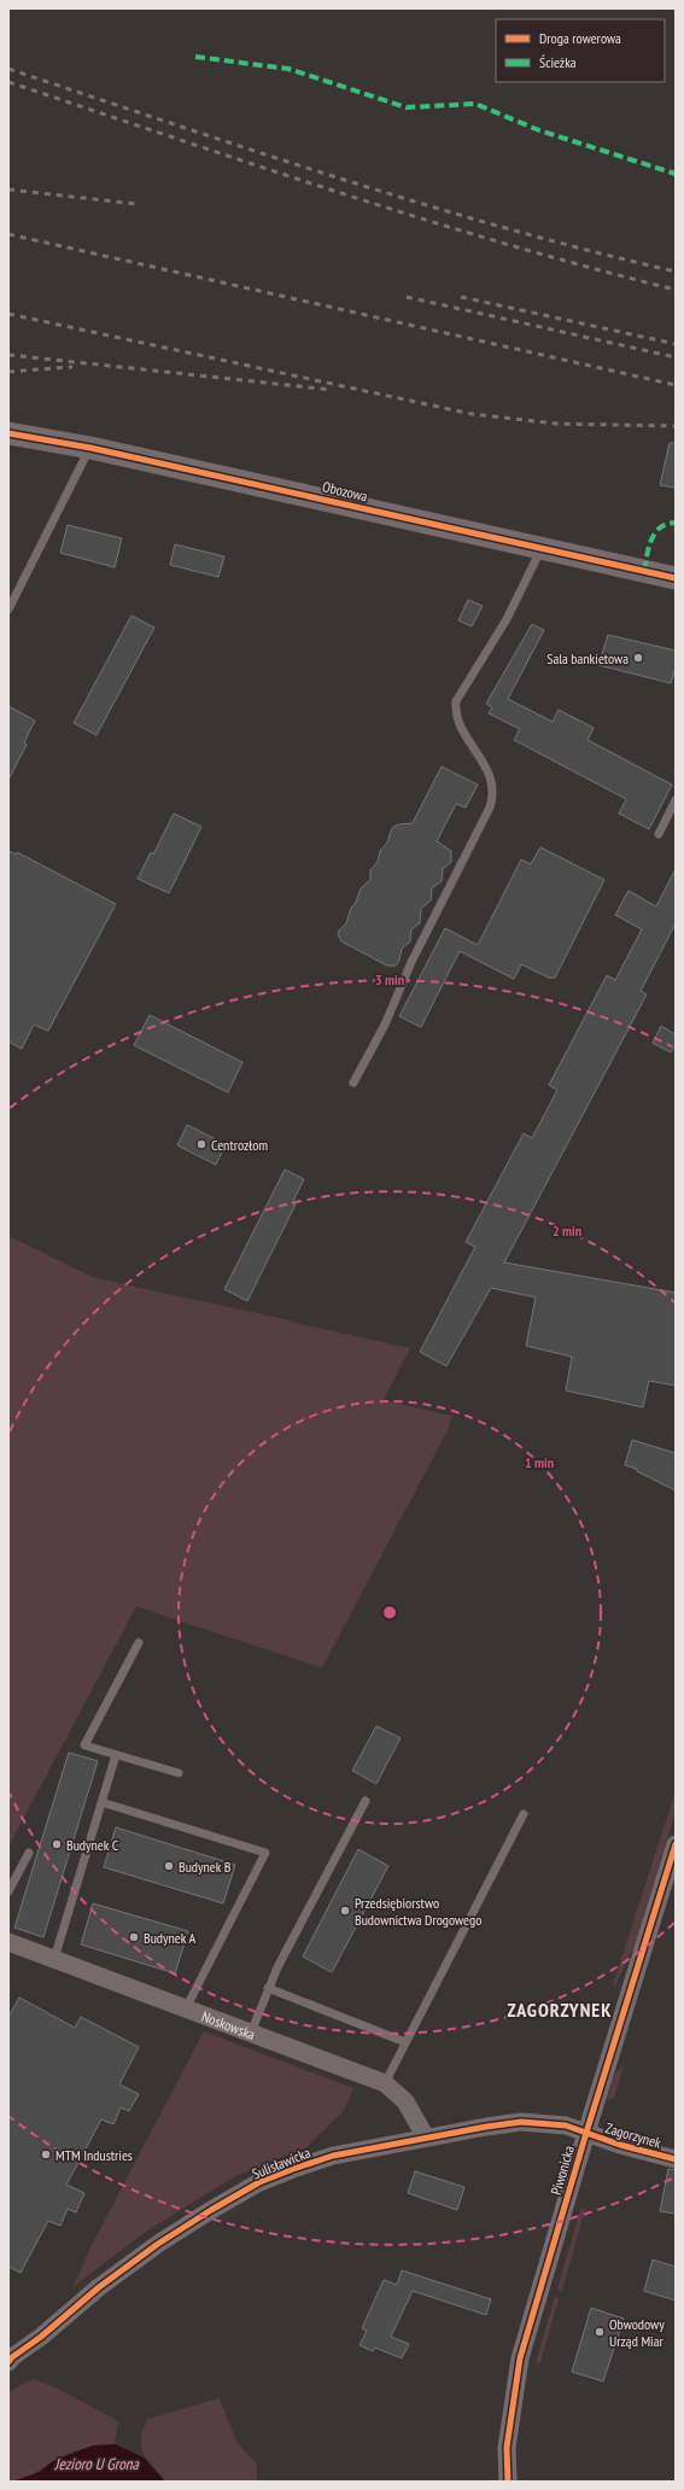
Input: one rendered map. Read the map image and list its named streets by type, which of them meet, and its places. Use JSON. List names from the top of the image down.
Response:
{
  "streets": {
    "street": [
      "Obozowa",
      "Noskowska",
      "Zagorzynek",
      "Sulisławicka",
      "Piwonicka"
    ]
  },
  "crossings": [
    ["Noskowska", "Sulisławicka"],
    ["Zagorzynek", "Sulisławicka"],
    ["Zagorzynek", "Piwonicka"],
    ["Sulisławicka", "Piwonicka"]
  ],
  "districts": ["ZAGORZYNEK"],
  "water": ["Jezioro U Grona"],
  "places": [
    "Sala bankietowa",
    "Centrozłom",
    "Budynek C",
    "Budynek B",
    "Przedsiębiorstwo Budownictwa Drogowego",
    "Budynek A",
    "MTM Industries",
    "Obwodowy Urząd Miar"
  ],
  "legend": ["Droga rowerowa", "Ścieżka"],
  "rings": ["3 min", "2 min", "1 min"]
}
